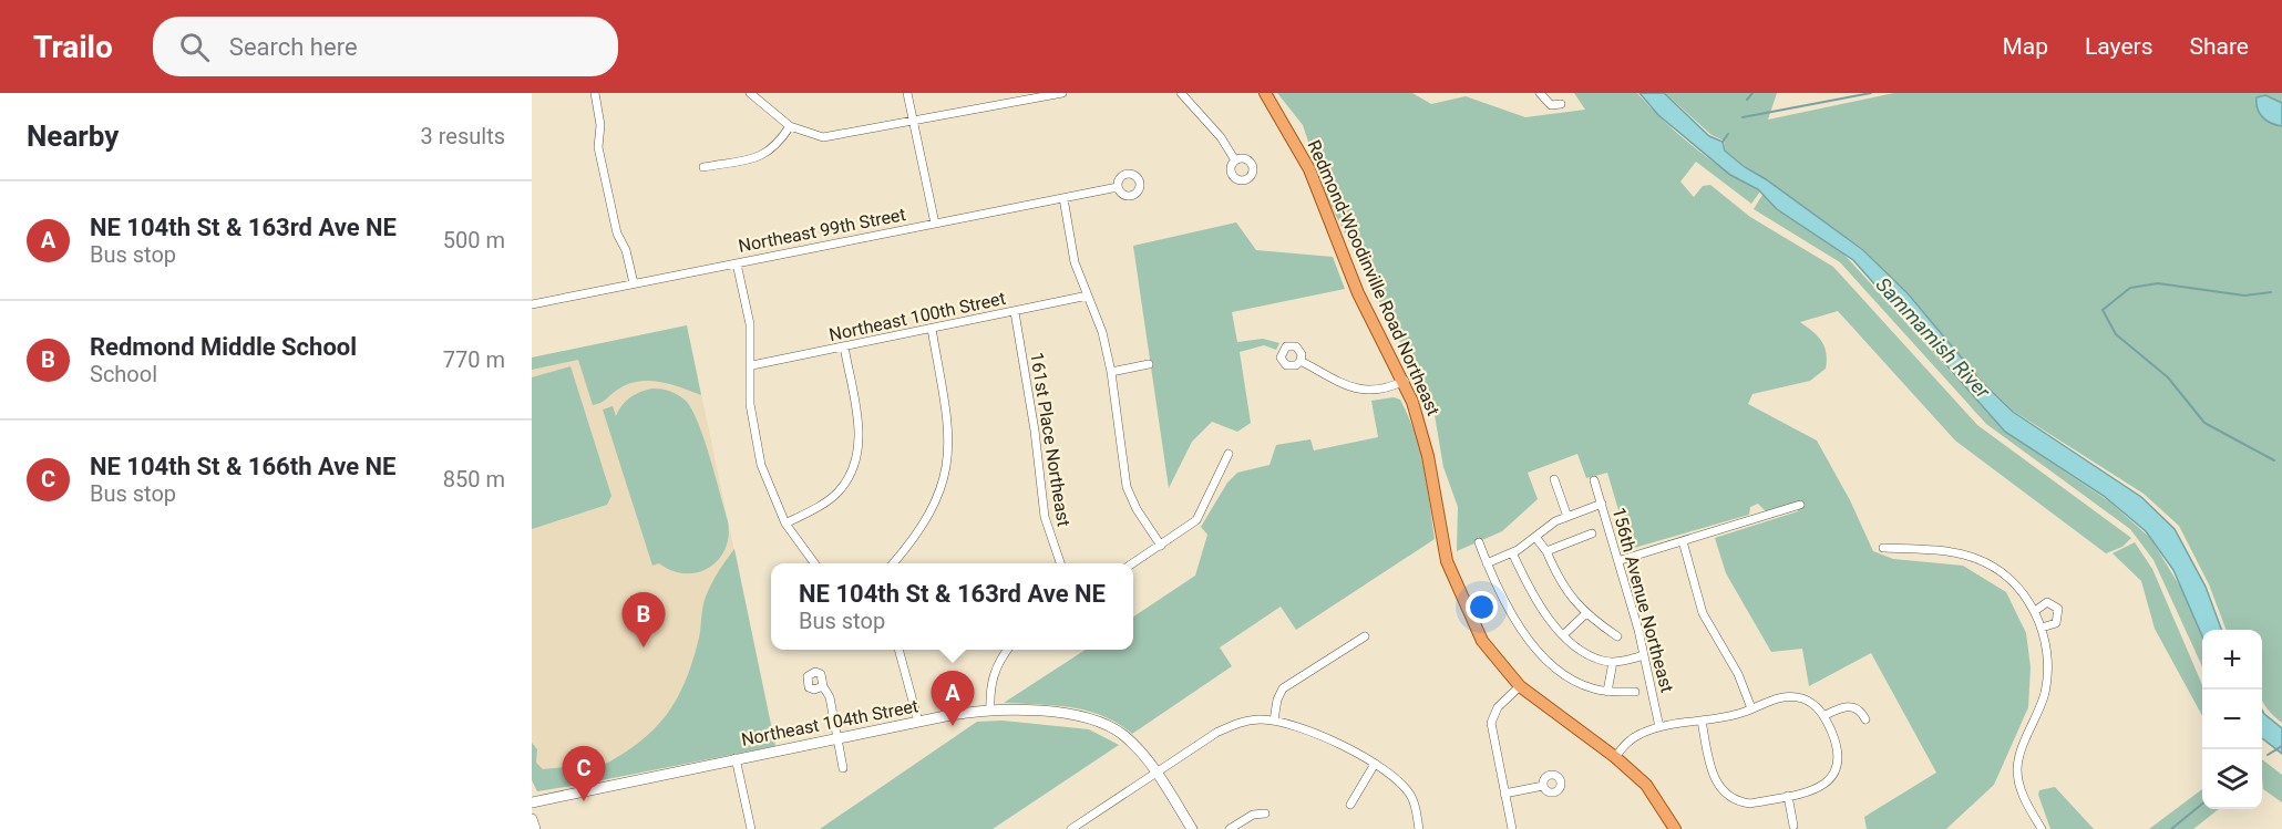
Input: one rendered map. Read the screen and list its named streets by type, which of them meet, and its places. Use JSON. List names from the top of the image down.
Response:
{
  "streets": {
    "main road": ["Redmond-Woodinville Road Northeast"],
    "street": [
      "Northeast 99th Street",
      "Northeast 100th Street",
      "161st Place Northeast",
      "156th Avenue Northeast",
      "Northeast 104th Street"
    ]
  },
  "crossings": [
    ["Northeast 100th Street", "161st Place Northeast"]
  ],
  "water": ["Sammamish River"],
  "page": {
    "header": "Trailo",
    "search": "Search here",
    "nav": ["Map", "Layers", "Share"],
    "heading": ["Nearby", "3 results"],
    "list": [
      {
        "mark": "A",
        "name": "NE 104th St & 163rd Ave NE",
        "note": "Bus stop",
        "value": "500 m"
      },
      {
        "mark": "B",
        "name": "Redmond Middle School",
        "note": "School",
        "value": "770 m"
      },
      {
        "mark": "C",
        "name": "NE 104th St & 166th Ave NE",
        "note": "Bus stop",
        "value": "850 m"
      }
    ],
    "popup": ["NE 104th St & 163rd Ave NE", "Bus stop"],
    "pins": ["B", "A", "C"],
    "map_buttons": ["+", "−"]
  }
}
